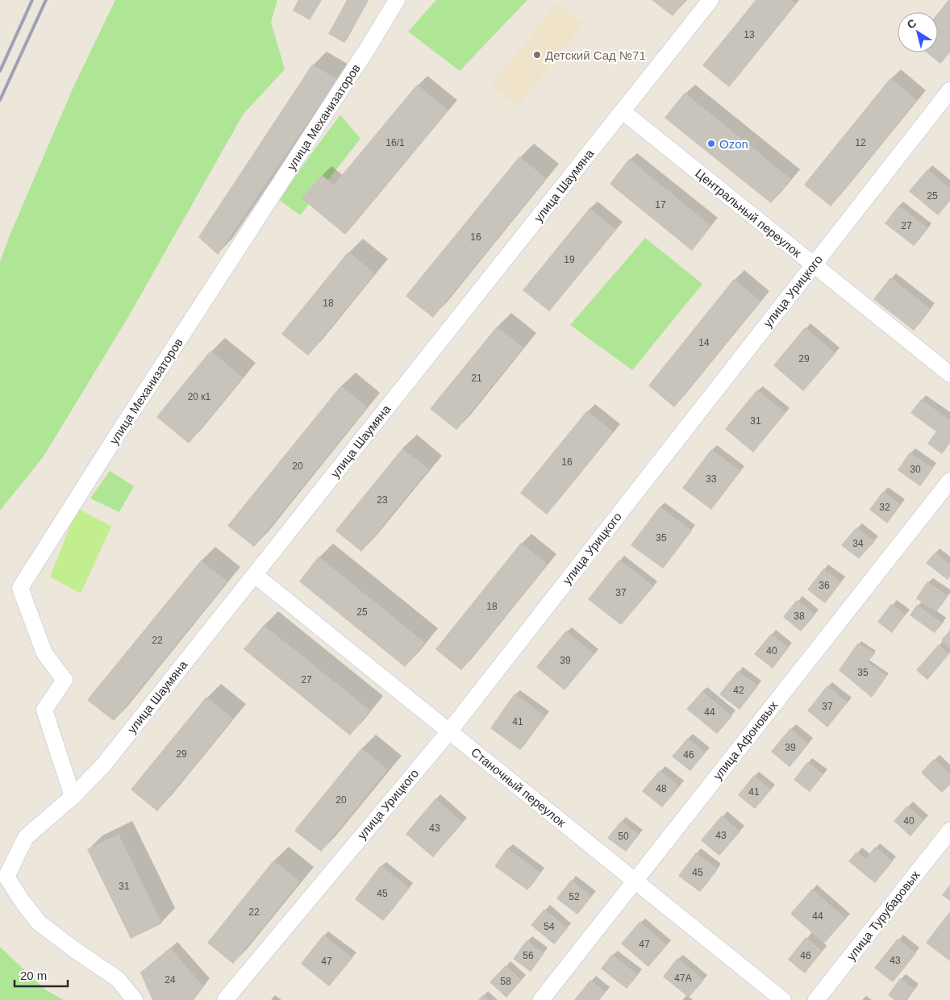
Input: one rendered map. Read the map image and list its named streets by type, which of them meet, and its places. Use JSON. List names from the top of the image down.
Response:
{
  "streets": {
    "street": [
      "улица Механизаторов",
      "улица Шаумяна",
      "Центральный переулок",
      "улица Урицкого",
      "улица Афоновых",
      "Станочный переулок",
      "улица Турубаровых"
    ]
  },
  "crossings": [
    ["улица Механизаторов", "улица Шаумяна"],
    ["улица Шаумяна", "Центральный переулок"],
    ["улица Шаумяна", "Станочный переулок"],
    ["Центральный переулок", "улица Урицкого"],
    ["улица Урицкого", "Станочный переулок"],
    ["улица Афоновых", "Станочный переулок"]
  ],
  "places": ["Детский Сад №71", "Ozon"],
  "house_numbers": [
    "13",
    "16/1",
    "12",
    "25",
    "17",
    "27",
    "16",
    "19",
    "18",
    "14",
    "29",
    "21",
    "20 к1",
    "31",
    "16",
    "20",
    "30",
    "33",
    "23",
    "32",
    "35",
    "34",
    "36",
    "37",
    "18",
    "25",
    "38",
    "22",
    "40",
    "39",
    "35",
    "27",
    "42",
    "37",
    "44",
    "41",
    "39",
    "29",
    "46",
    "48",
    "41",
    "20",
    "40",
    "43",
    "43",
    "50",
    "45",
    "31",
    "45",
    "52",
    "22",
    "44",
    "54",
    "47",
    "56",
    "46",
    "43",
    "47",
    "47А",
    "24",
    "58"
  ],
  "scale_bar": "20 m",
  "north": "top left"
}
